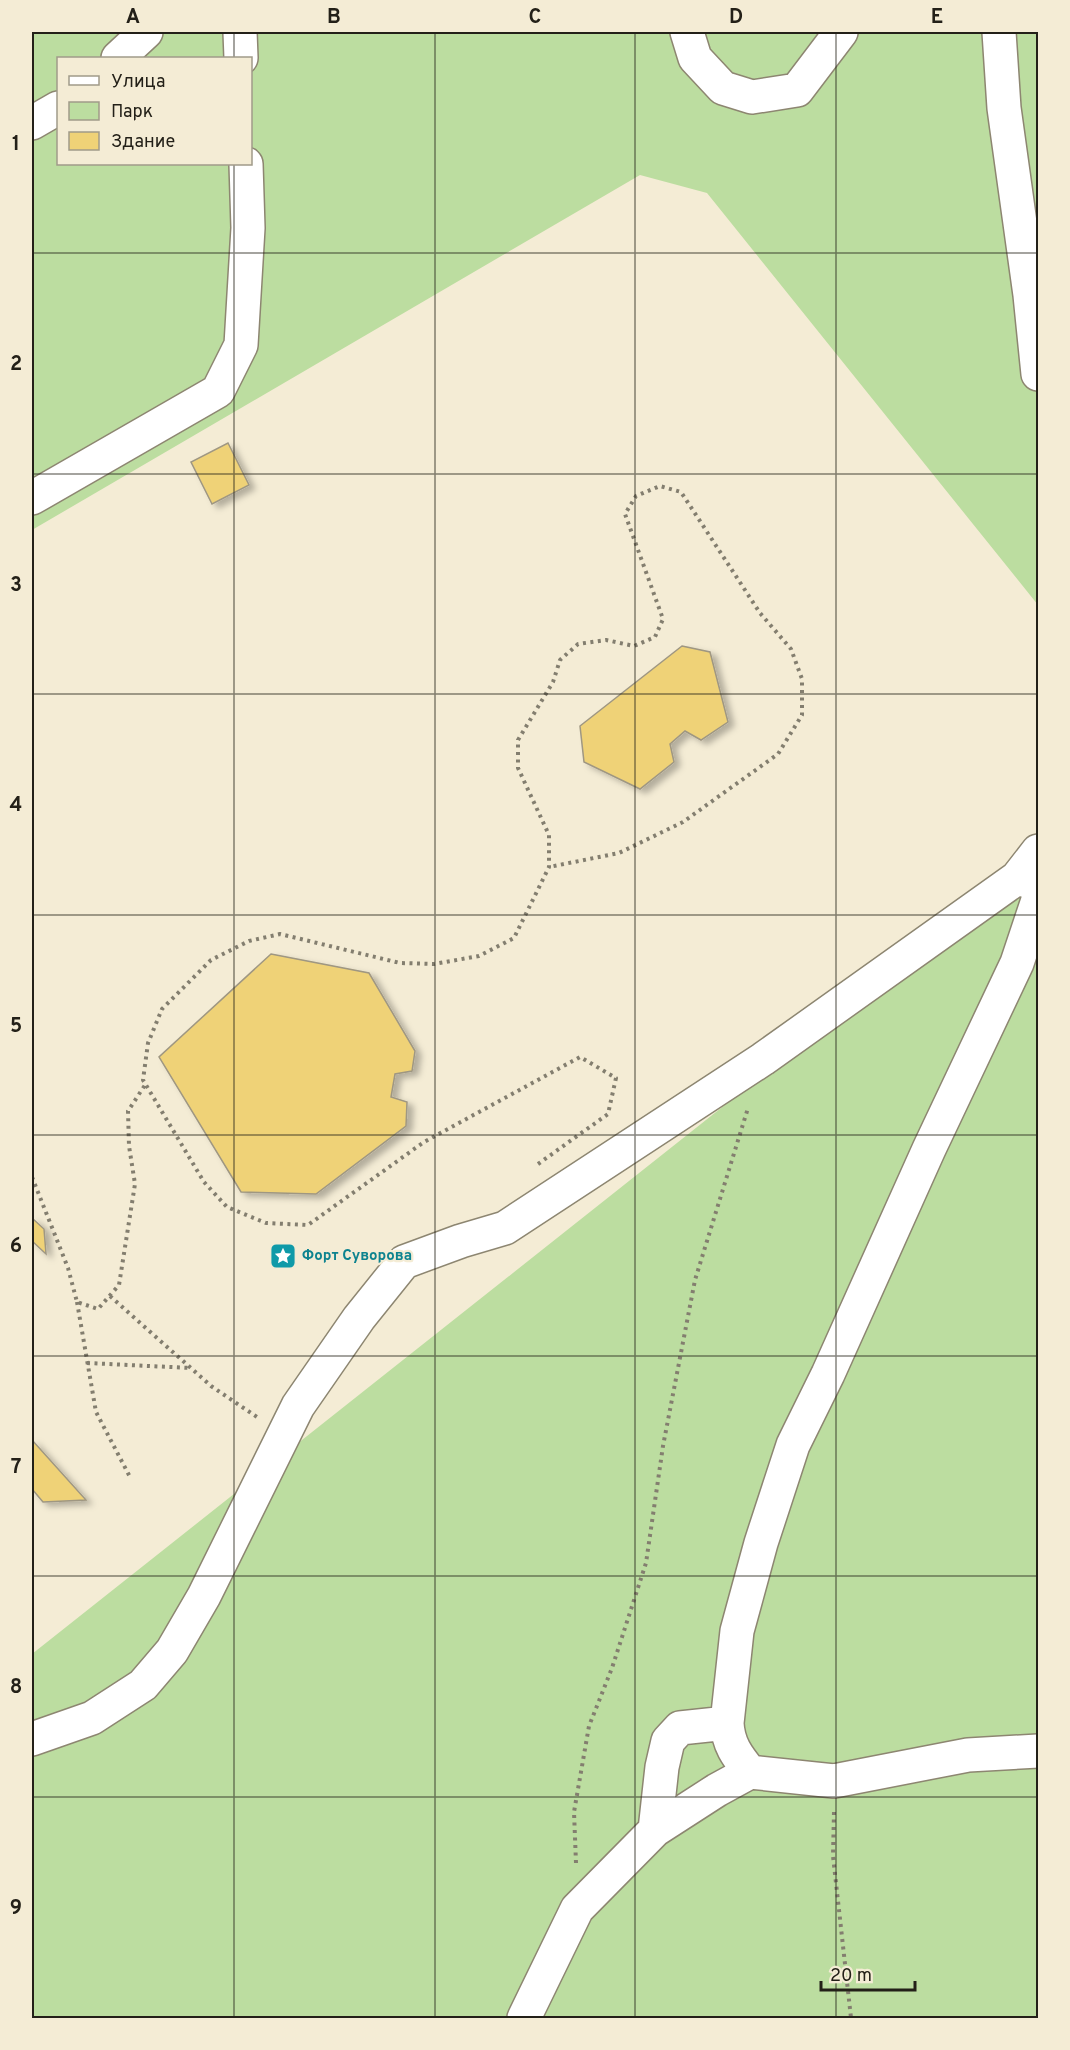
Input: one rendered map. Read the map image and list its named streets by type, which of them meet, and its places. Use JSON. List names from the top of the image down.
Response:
{
  "places": {
    "place": ["Форт Суворова"]
  },
  "legend": ["Улица", "Парк", "Здание"],
  "scale_bar": "20 m",
  "grid": {
    "columns": [
      "A",
      "B",
      "C",
      "D",
      "E"
    ],
    "rows": [
      "1",
      "2",
      "3",
      "4",
      "5",
      "6",
      "7",
      "8",
      "9"
    ]
  }
}
